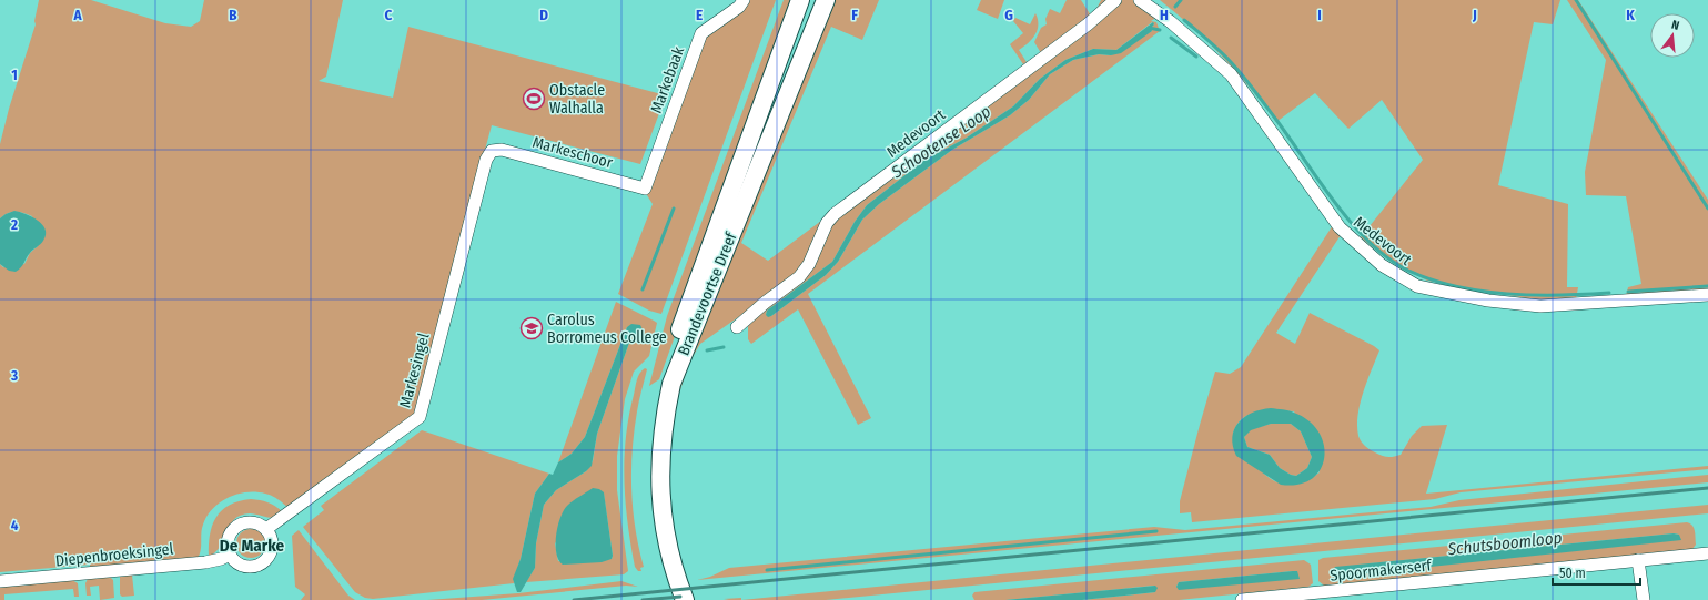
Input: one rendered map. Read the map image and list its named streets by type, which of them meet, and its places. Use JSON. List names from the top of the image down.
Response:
{
  "streets": {
    "main road": ["Brandevoortse Dreef"],
    "street": [
      "Markebaak",
      "Medevoort",
      "Markeschoor",
      "Markesingel",
      "Diepenbroeksingel",
      "Spoormakerserf"
    ]
  },
  "crossings": [
    ["Markebaak", "Markeschoor"],
    ["Markeschoor", "Markesingel"],
    ["Markesingel", "Diepenbroeksingel"]
  ],
  "districts": ["De Marke"],
  "water": ["Schootense Loop", "Schutsboomloop"],
  "places": {
    "sports": ["Obstacle Walhalla"],
    "school or university": ["Carolus Borromeus College"]
  },
  "scale_bar": "50 m",
  "north": "top",
  "grid": {
    "columns": [
      "A",
      "B",
      "C",
      "D",
      "E",
      "F",
      "G",
      "H",
      "I",
      "J",
      "K"
    ],
    "rows": [
      "1",
      "2",
      "3",
      "4"
    ]
  }
}
